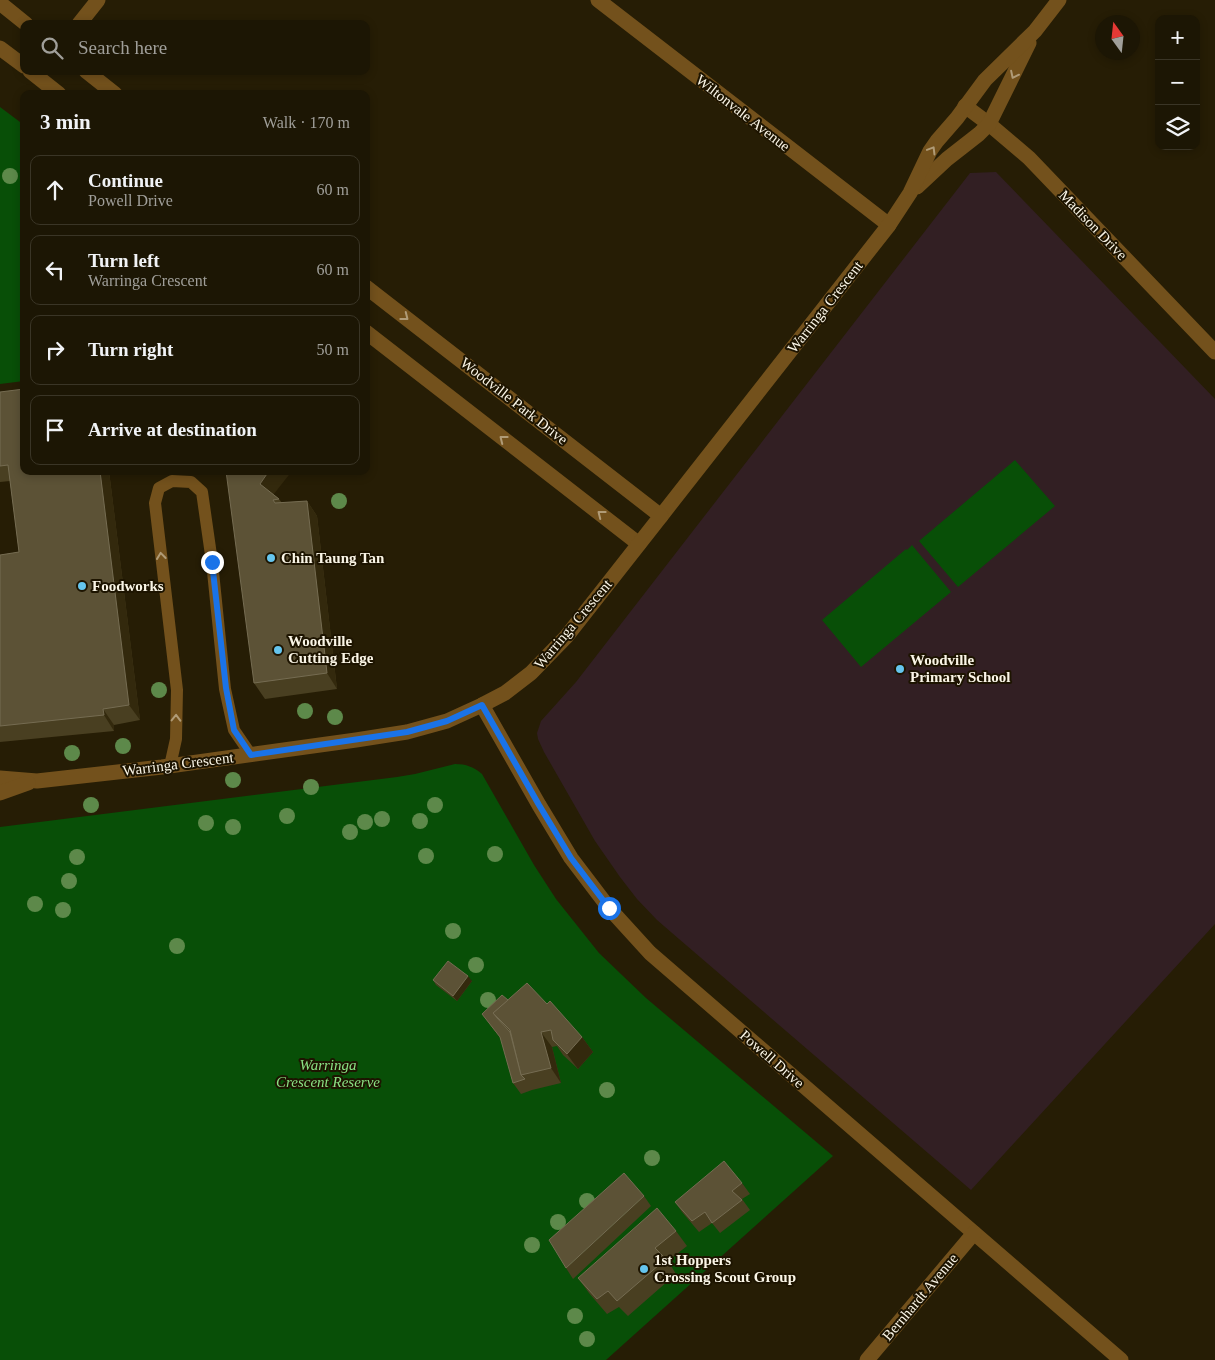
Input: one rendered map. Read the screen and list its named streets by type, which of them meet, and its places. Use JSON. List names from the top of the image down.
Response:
{
  "streets": {
    "street": [
      "Wiltonvale Avenue",
      "Madison Drive",
      "Warringa Crescent",
      "Woodville Park Drive",
      "Powell Drive",
      "Bernhardt Avenue"
    ]
  },
  "crossings": [
    ["Wiltonvale Avenue", "Warringa Crescent"],
    ["Madison Drive", "Warringa Crescent"],
    ["Warringa Crescent", "Woodville Park Drive"],
    ["Warringa Crescent", "Powell Drive"],
    ["Powell Drive", "Bernhardt Avenue"]
  ],
  "parks": ["Warringa Crescent Reserve"],
  "places": [
    "Chin Taung Tan",
    "Foodworks",
    "Woodville Cutting Edge",
    "Woodville Primary School",
    "1st Hoppers Crossing Scout Group"
  ],
  "north": "top",
  "page": {
    "map_buttons": ["+", "−"],
    "search": "Search here",
    "heading": ["3 min", "Walk · 170 m"],
    "list": [
      ["Continue", "Powell Drive", "60 m"],
      ["Turn left", "Warringa Crescent", "60 m"],
      ["Turn right", "50 m"],
      "Arrive at destination"
    ]
  }
}
